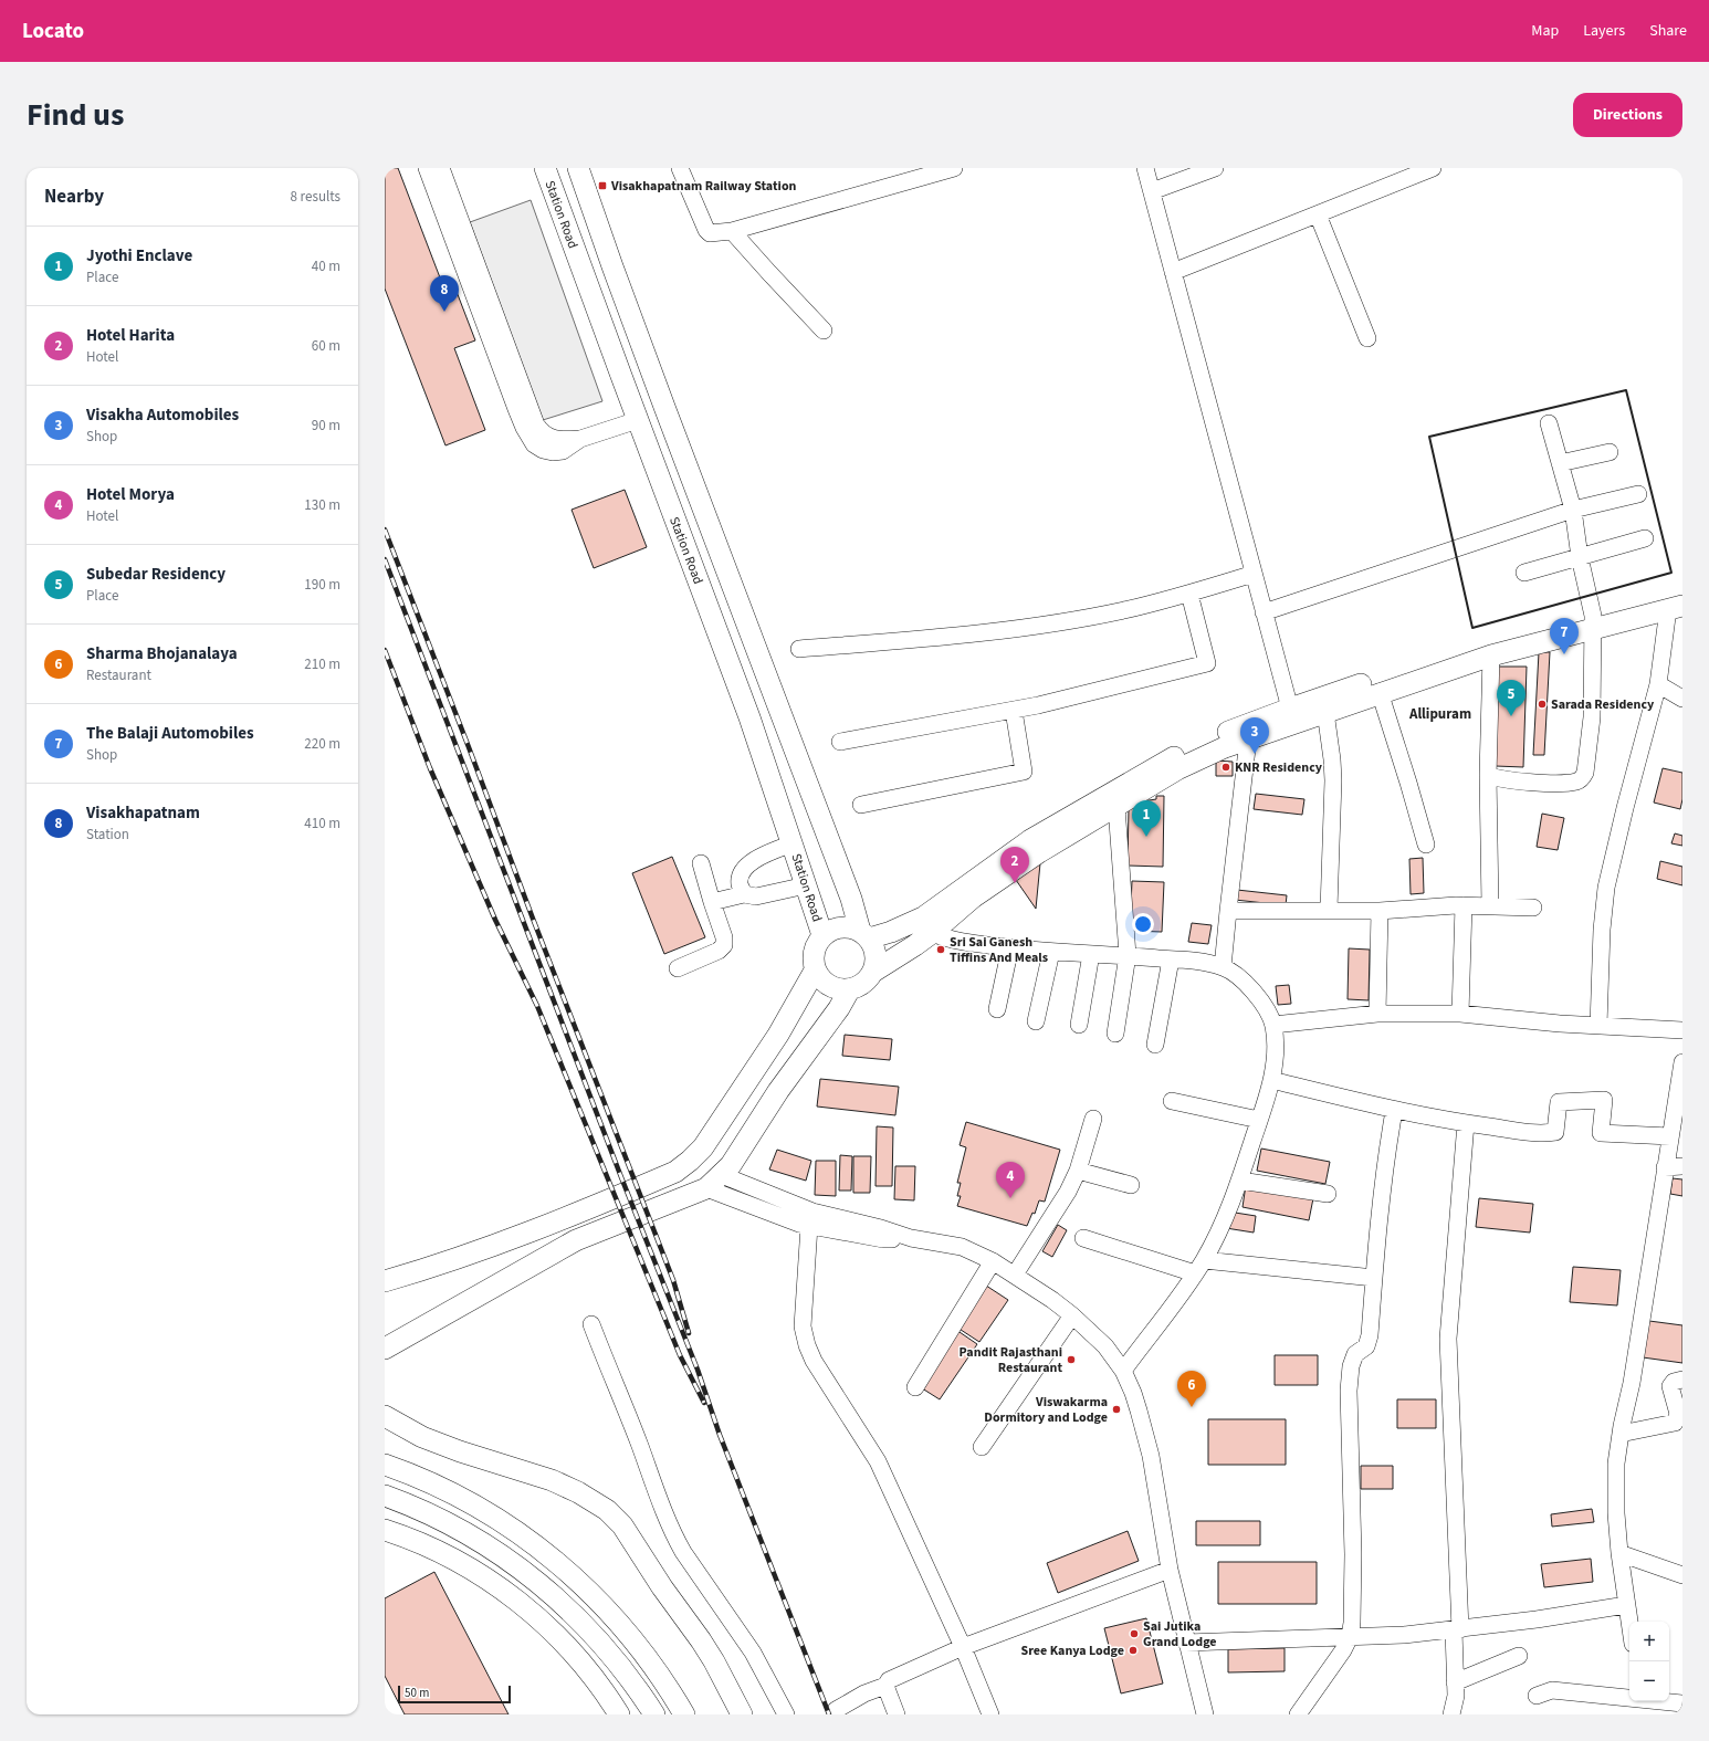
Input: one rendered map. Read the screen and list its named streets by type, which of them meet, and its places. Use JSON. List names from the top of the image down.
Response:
{
  "streets": {
    "main road": ["Station Road"]
  },
  "districts": ["Allipuram"],
  "places": {
    "transit": ["Visakhapatnam Railway Station"],
    "other": [
      "Sarada Residency",
      "KNR Residency",
      "Sri Sai Ganesh Tiffins And Meals",
      "Pandit Rajasthani Restaurant",
      "Viswakarma Dormitory and Lodge",
      "Sai Jutika Grand Lodge",
      "Sree Kanya Lodge"
    ]
  },
  "scale_bar": "50 m",
  "page": {
    "header": "Locato",
    "nav": ["Map", "Layers", "Share"],
    "title": "Find us",
    "buttons": "Directions",
    "heading": ["Nearby", "8 results"],
    "list": [
      {
        "mark": "1",
        "name": "Jyothi Enclave",
        "note": "Place",
        "value": "40 m"
      },
      {
        "mark": "2",
        "name": "Hotel Harita",
        "note": "Hotel",
        "value": "60 m"
      },
      {
        "mark": "3",
        "name": "Visakha Automobiles",
        "note": "Shop",
        "value": "90 m"
      },
      {
        "mark": "4",
        "name": "Hotel Morya",
        "note": "Hotel",
        "value": "130 m"
      },
      {
        "mark": "5",
        "name": "Subedar Residency",
        "note": "Place",
        "value": "190 m"
      },
      {
        "mark": "6",
        "name": "Sharma Bhojanalaya",
        "note": "Restaurant",
        "value": "210 m"
      },
      {
        "mark": "7",
        "name": "The Balaji Automobiles",
        "note": "Shop",
        "value": "220 m"
      },
      {
        "mark": "8",
        "name": "Visakhapatnam",
        "note": "Station",
        "value": "410 m"
      }
    ],
    "pins": [
      "8",
      "7",
      "5",
      "3",
      "1",
      "2",
      "4",
      "6"
    ],
    "map_buttons": ["+", "−"],
    "scale": "50 m"
  }
}
